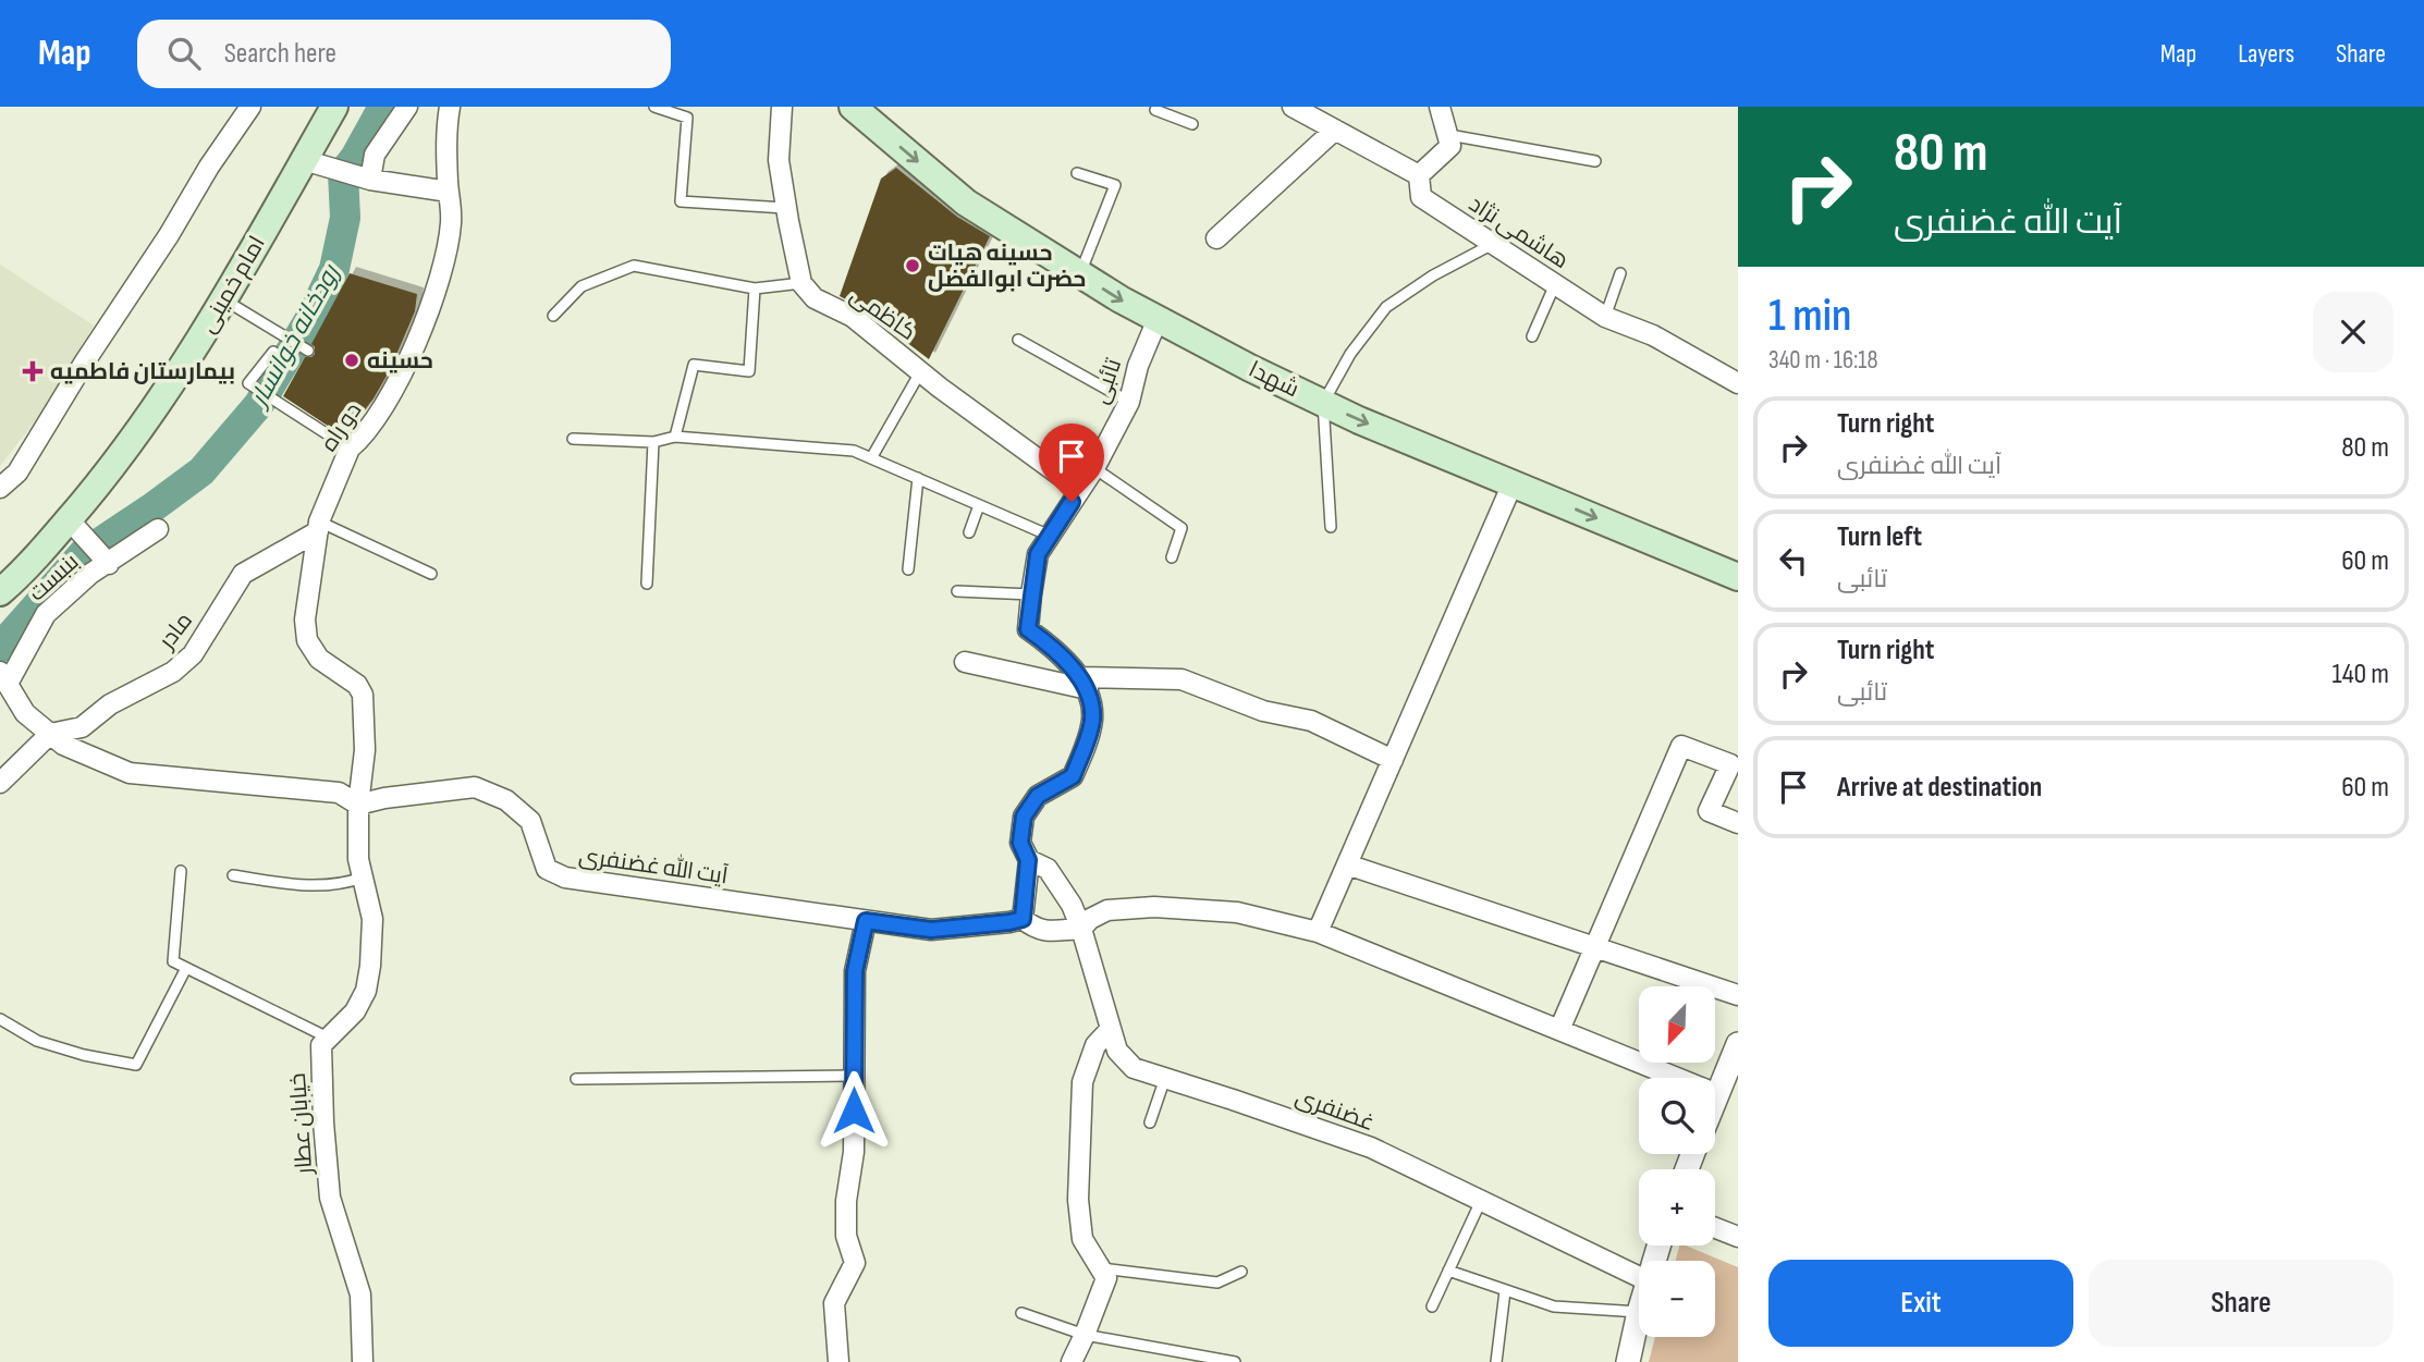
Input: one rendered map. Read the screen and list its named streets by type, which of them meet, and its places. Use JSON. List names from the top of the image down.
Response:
{
  "streets": {
    "main road": ["امام خمینی", "شهدا"],
    "street": [
      "هاشمی نژاد",
      "کاظمی",
      "تائبی",
      "دو راه",
      "بنبست",
      "مادر",
      "آیت الله غضنفری",
      "غضنفری",
      "خیابان عطار"
    ]
  },
  "crossings": [
    ["کاظمی", "تائبی"],
    ["شهدا", "تائبی"],
    ["دو راه", "مادر"],
    ["دو راه", "آیت الله غضنفری"]
  ],
  "one_way": ["شهدا"],
  "water": ["رودخانه خوانسار"],
  "places": {
    "other": ["حسینه هیات حضرت ابوالفضل", "حسینه"],
    "health": ["بیمارستان فاطمیه"]
  },
  "north": "bottom left",
  "page": {
    "header": "Map",
    "search": "Search here",
    "nav": ["Map", "Layers", "Share"],
    "turn": ["80 m", "آیت الله غضنفری"],
    "heading": ["1 min", "340 m · 16:18"],
    "list": [
      {
        "name": "Turn right",
        "note": "آیت الله غضنفری",
        "value": "80 m"
      },
      {
        "name": "Turn left",
        "note": "تائبی",
        "value": "60 m"
      },
      {
        "name": "Turn right",
        "note": "تائبی",
        "value": "140 m"
      },
      {
        "name": "Arrive at destination",
        "value": "60 m"
      }
    ],
    "map_buttons": ["+", "−"],
    "buttons": ["Exit", "Share"]
  }
}
